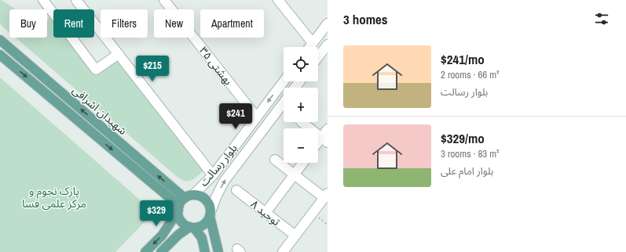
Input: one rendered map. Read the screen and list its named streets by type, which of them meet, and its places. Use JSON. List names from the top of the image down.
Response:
{
  "streets": {
    "main road": ["شهیدان اشرافی"],
    "street": ["بهشتی ۳۵", "بلوار رسالت", "توحید ۸"]
  },
  "crossings": [
    ["بهشتی ۳۵", "بلوار رسالت"],
    ["شهیدان اشرافی", "بلوار رسالت"]
  ],
  "parks": ["پارک نجوم و مرکز علمی فسا"],
  "page": {
    "heading": "3 homes",
    "chip": [
      "Buy",
      "Rent",
      "Filters",
      "New",
      "Apartment"
    ],
    "list": [
      {
        "name": "$241/mo",
        "note": "2 rooms · 66 m² · بلوار رسالت"
      },
      {
        "name": "$329/mo",
        "note": "3 rooms · 83 m² · بلوار امام علی"
      }
    ],
    "map_buttons": ["+", "−"],
    "price": ["$215", "$241", "$329"]
  }
}
